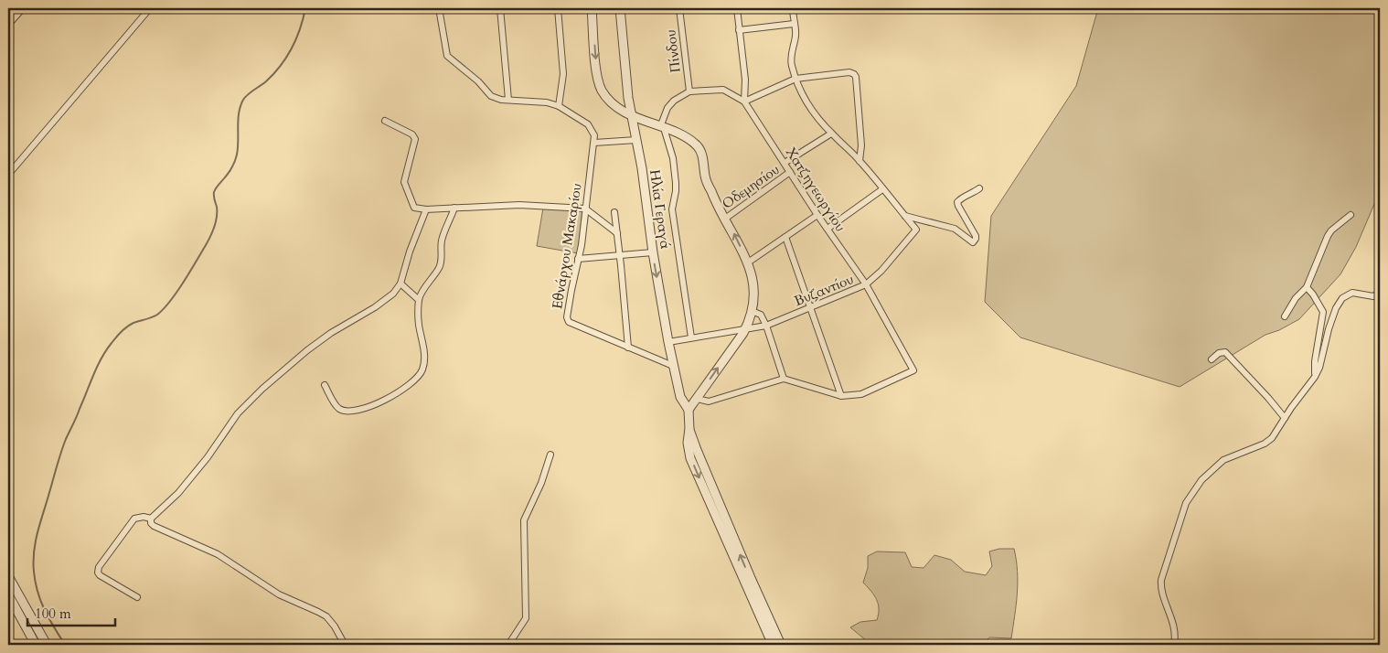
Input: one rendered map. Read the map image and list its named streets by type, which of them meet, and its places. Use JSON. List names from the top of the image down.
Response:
{
  "streets": {
    "street": [
      "Πίνδου",
      "Οδεμησίου",
      "Χατζηγεωργίου",
      "Ηλία Γεραγά",
      "Εθνάρχου Μακαρίου",
      "Βυζαντίου"
    ]
  },
  "crossings": [
    ["Οδεμησίου", "Χατζηγεωργίου"],
    ["Χατζηγεωργίου", "Βυζαντίου"],
    ["Ηλία Γεραγά", "Εθνάρχου Μακαρίου"],
    ["Ηλία Γεραγά", "Βυζαντίου"]
  ],
  "scale_bar": "100 m"
}
